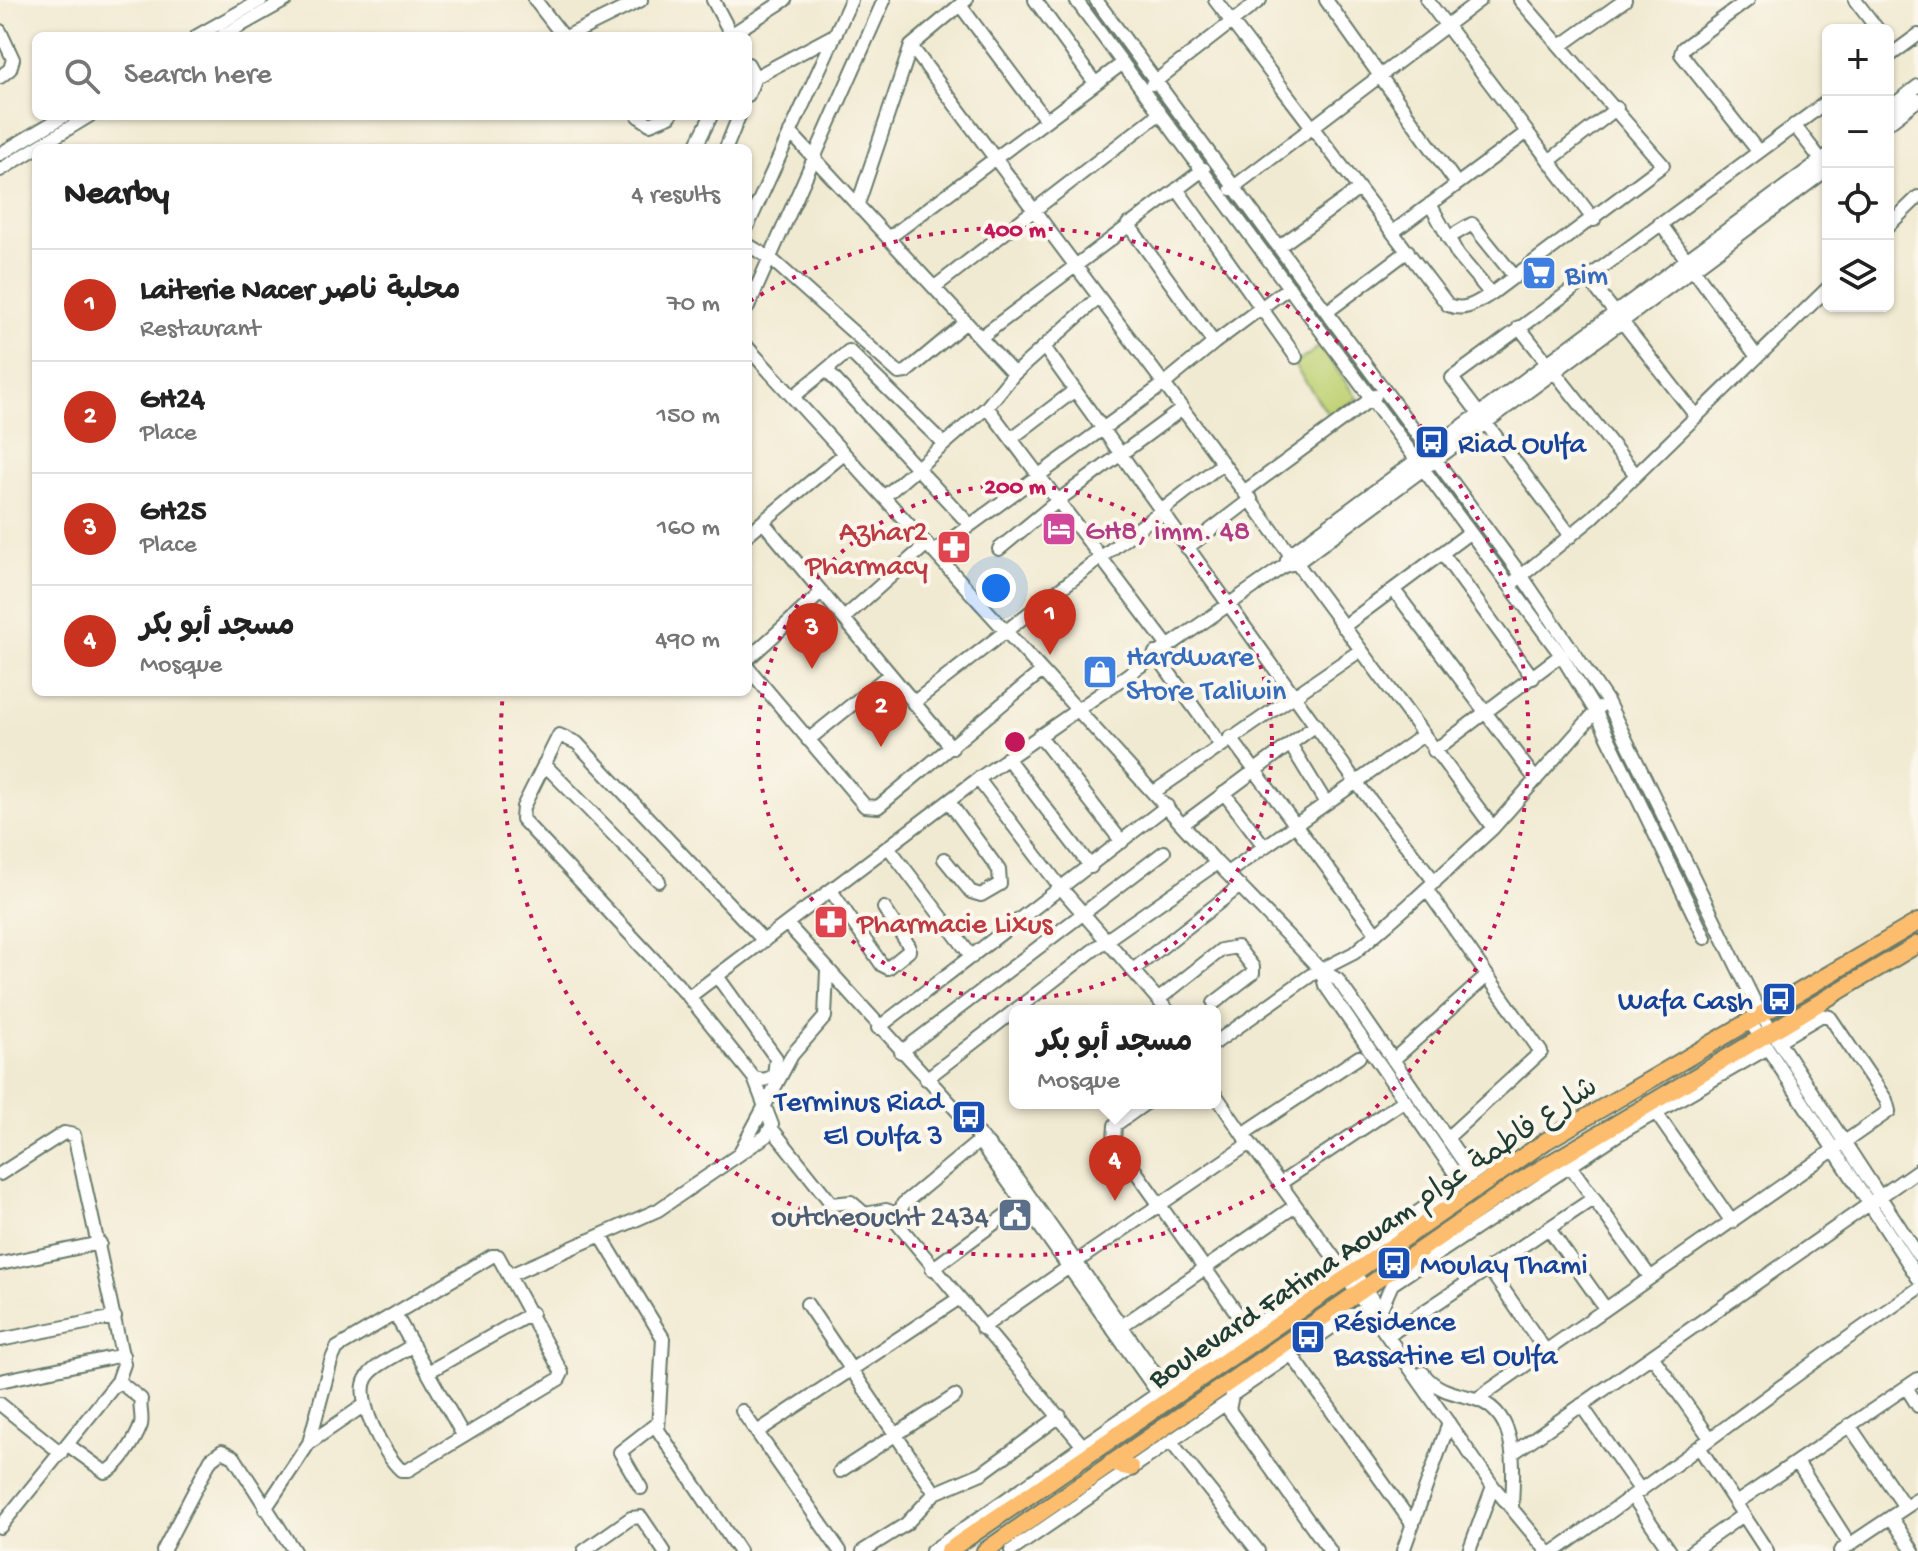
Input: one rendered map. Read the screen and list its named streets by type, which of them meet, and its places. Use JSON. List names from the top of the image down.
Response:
{
  "streets": {
    "main road": ["Boulevard Fatima Aouam شارع فاطمة عوام"]
  },
  "places": {
    "supermarket": ["Bim"],
    "bus stop": [
      "Riad Oulfa",
      "Wafa Cash",
      "Terminus Riad El Oulfa 3",
      "Moulay Thami",
      "Résidence Bassatine El Oulfa"
    ],
    "hotel": ["GH8, imm. 48"],
    "pharmacy": ["Azhar2 Pharmacy", "Pharmacie Lixus"],
    "shop": ["Hardware Store Taliwin"],
    "public building": ["outcheoucht 2434"]
  },
  "page": {
    "map_buttons": ["+", "−"],
    "search": "Search here",
    "heading": ["Nearby", "4 results"],
    "list": [
      {
        "mark": "1",
        "name": "Laiterie Nacer محلبة ناصر",
        "note": "Restaurant",
        "value": "70 m"
      },
      {
        "mark": "2",
        "name": "GH24",
        "note": "Place",
        "value": "150 m"
      },
      {
        "mark": "3",
        "name": "GH25",
        "note": "Place",
        "value": "160 m"
      },
      {
        "mark": "4",
        "name": "مسجد أبو بكر",
        "note": "Mosque",
        "value": "490 m"
      }
    ],
    "pins": [
      "1",
      "3",
      "2",
      "4"
    ],
    "popup": ["مسجد أبو بكر", "Mosque"]
  },
  "rings": ["400 m", "200 m"]
}
